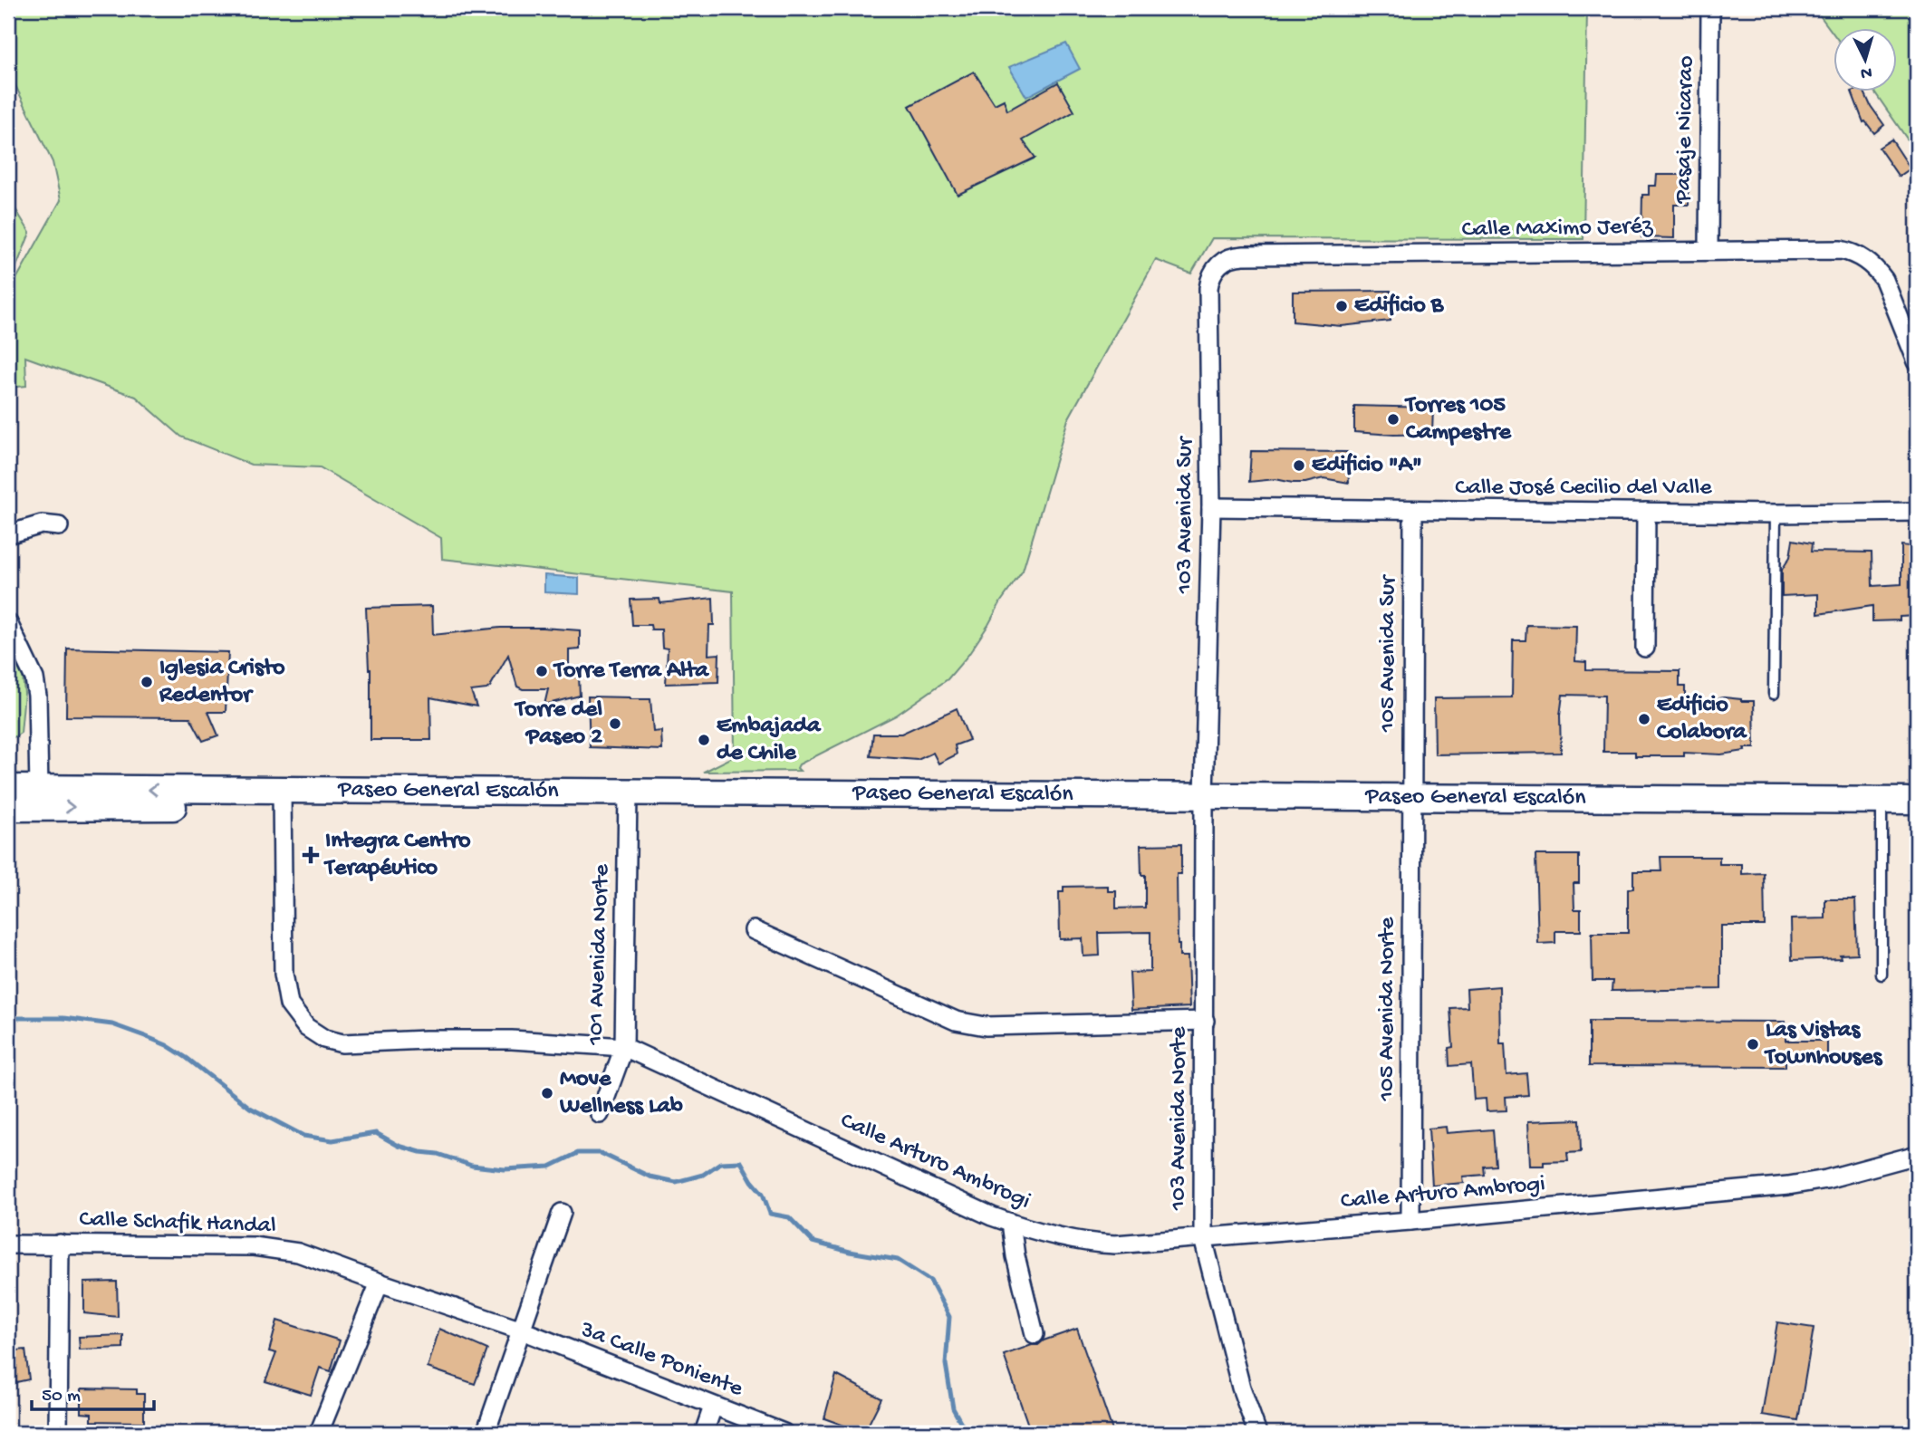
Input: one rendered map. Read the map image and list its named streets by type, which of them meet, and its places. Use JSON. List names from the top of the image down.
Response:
{
  "streets": {
    "street": [
      "Pasaje Nicarao",
      "Calle Maximo Jeréz",
      "Calle José Cecilio del Valle",
      "103 Avenida Sur",
      "105 Avenida Sur",
      "Paseo General Escalón",
      "101 Avenida Norte",
      "105 Avenida Norte",
      "103 Avenida Norte",
      "Calle Arturo Ambrogi",
      "Calle Schafik Handal",
      "3a Calle Poniente"
    ]
  },
  "crossings": [
    ["Pasaje Nicarao", "Calle Maximo Jeréz"],
    ["Calle Maximo Jeréz", "103 Avenida Sur"],
    ["Calle José Cecilio del Valle", "103 Avenida Sur"],
    ["Calle José Cecilio del Valle", "105 Avenida Sur"],
    ["103 Avenida Sur", "Paseo General Escalón"],
    ["103 Avenida Sur", "103 Avenida Norte"],
    ["105 Avenida Sur", "Paseo General Escalón"],
    ["105 Avenida Sur", "105 Avenida Norte"],
    ["Paseo General Escalón", "101 Avenida Norte"],
    ["Paseo General Escalón", "105 Avenida Norte"],
    ["Paseo General Escalón", "103 Avenida Norte"],
    ["Paseo General Escalón", "Calle Arturo Ambrogi"],
    ["101 Avenida Norte", "Calle Arturo Ambrogi"],
    ["105 Avenida Norte", "Calle Arturo Ambrogi"],
    ["103 Avenida Norte", "Calle Arturo Ambrogi"],
    ["Calle Schafik Handal", "3a Calle Poniente"]
  ],
  "places": {
    "other": [
      "Edificio B",
      "Torres 105 Campestre",
      "Edificio \"A\"",
      "Torre Terra Alta",
      "Iglesia Cristo Redentor",
      "Edificio Colabora",
      "Torre del Paseo 2",
      "Embajada de Chile",
      "Las Vistas Townhouses",
      "Move Wellness Lab"
    ],
    "health": ["Integra Centro Terapéutico"]
  },
  "scale_bar": "50 m",
  "north": "bottom"
}
